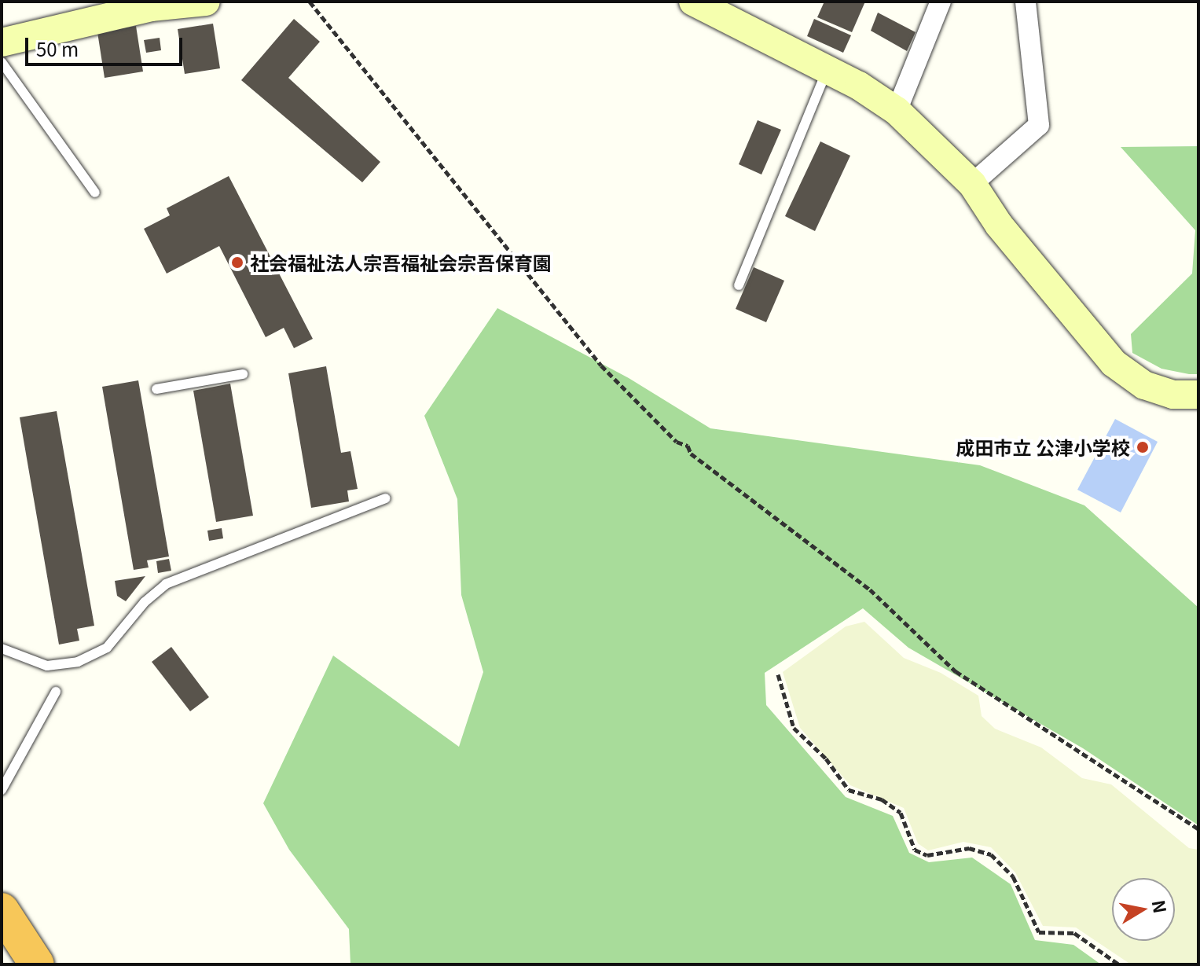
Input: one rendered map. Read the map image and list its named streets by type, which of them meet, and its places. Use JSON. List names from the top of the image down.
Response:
{
  "places": ["社会福祉法人宗吾福祉会宗吾保育園", "成田市立 公津小学校"],
  "scale_bar": "50 m",
  "north": "right"
}
